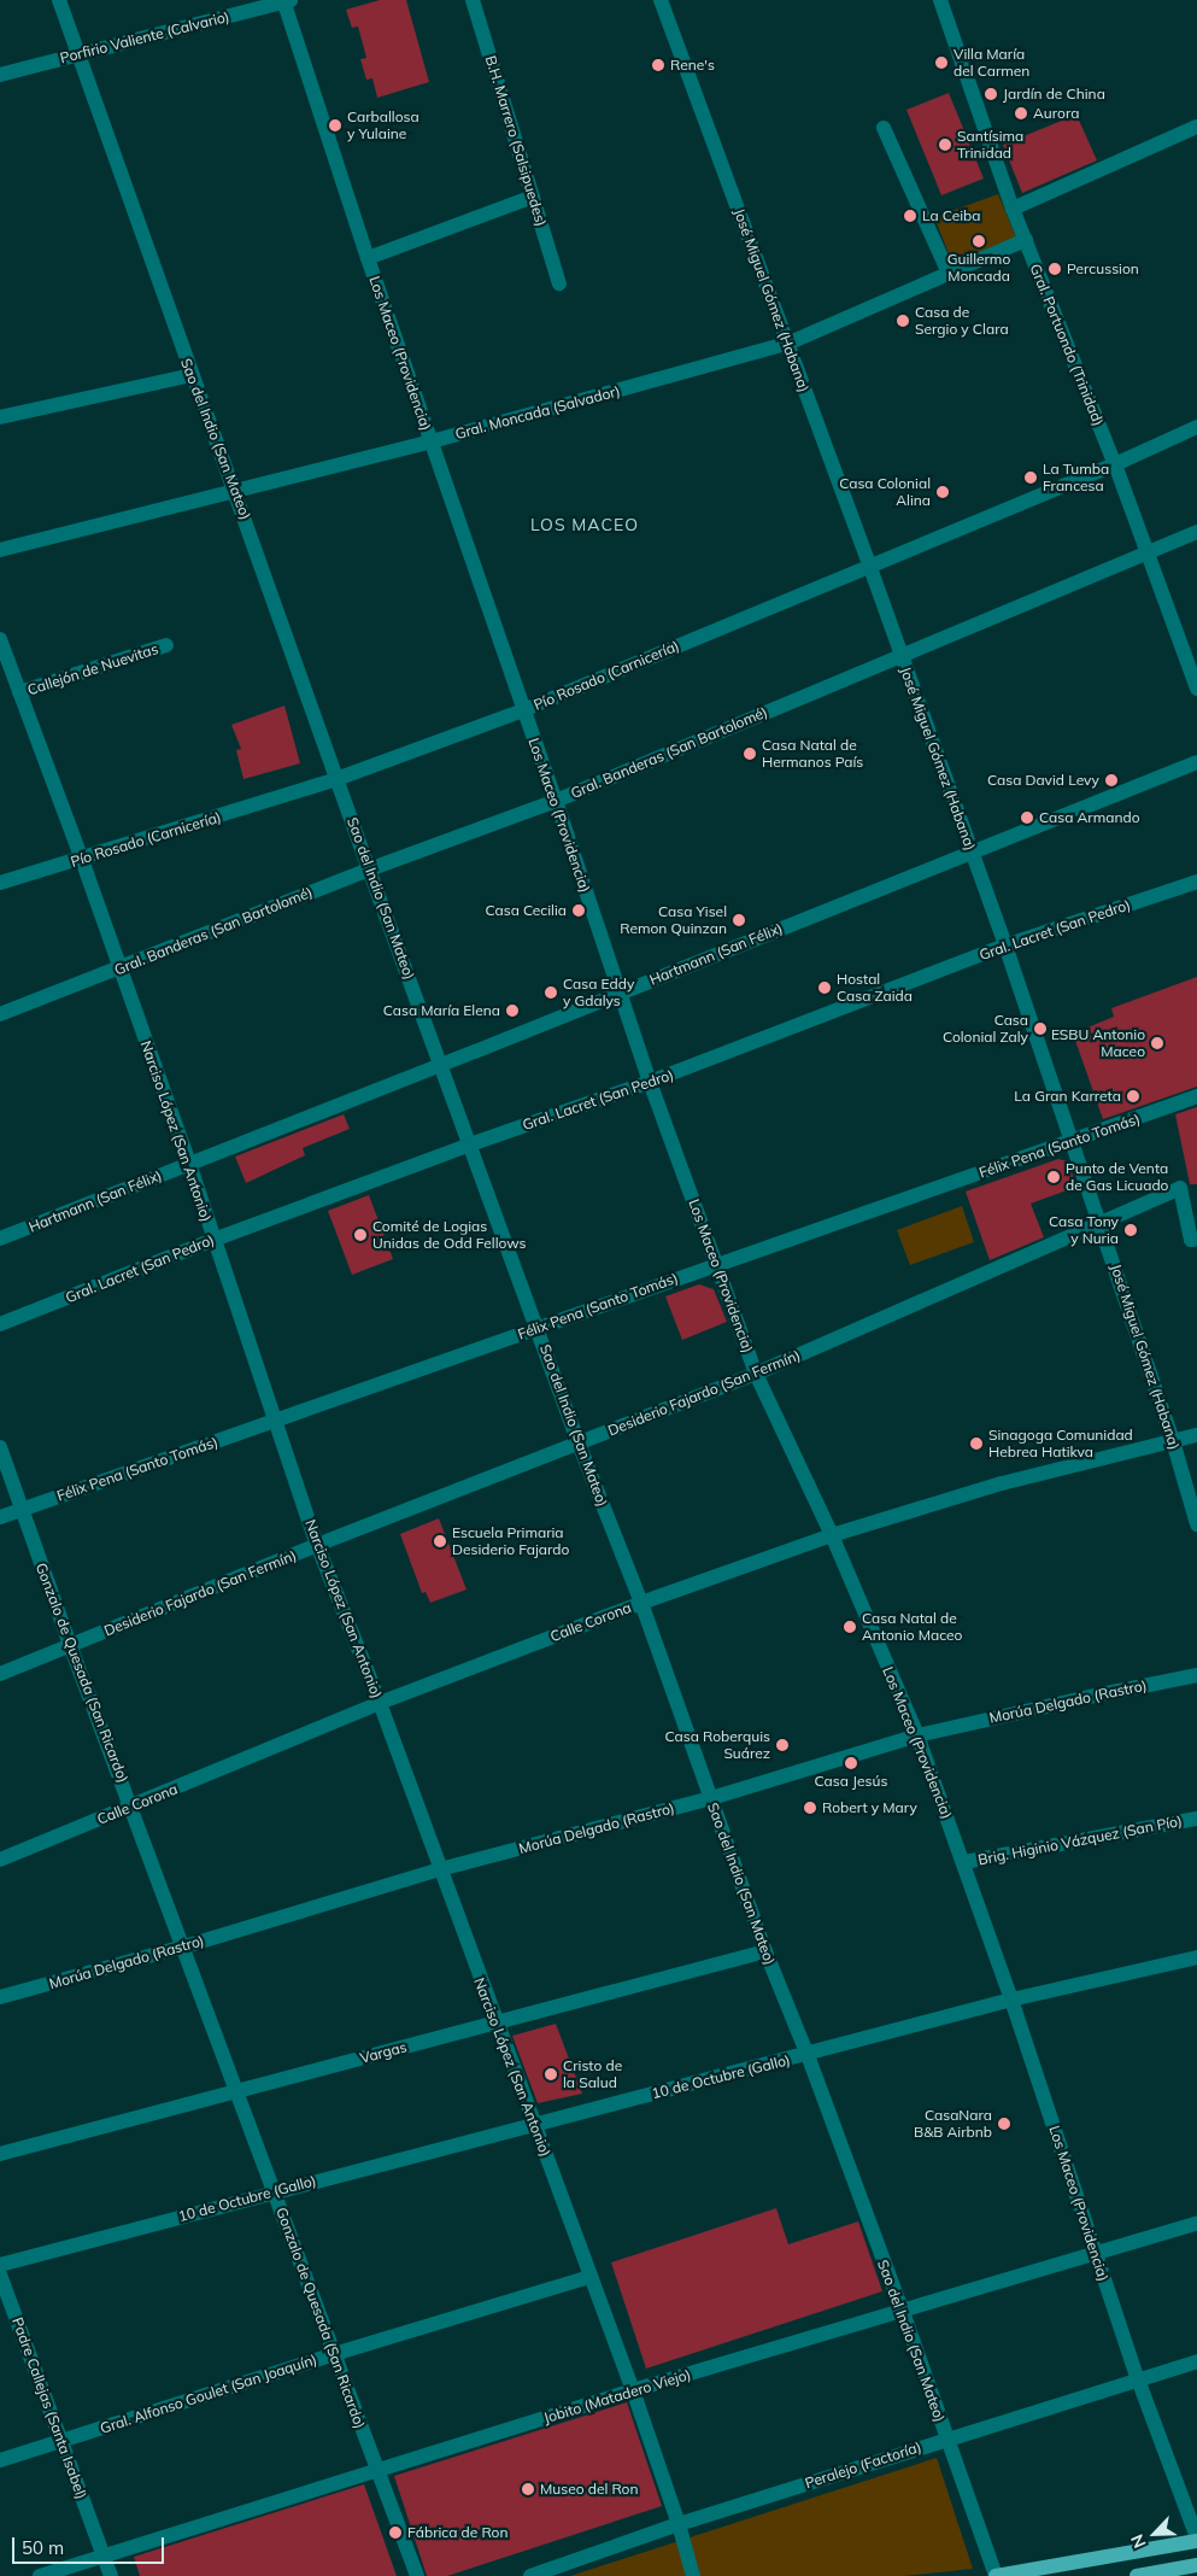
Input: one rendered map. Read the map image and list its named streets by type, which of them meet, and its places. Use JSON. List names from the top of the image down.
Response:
{
  "streets": {
    "street": [
      "Porfirio Valiente (Calvario)",
      "B.H. Marrero (Salsipuedes)",
      "José Miguel Gómez (Habana)",
      "Gral. Portuondo (Trinidad)",
      "Los Maceo (Providencia)",
      "Gral. Moncada (Salvador)",
      "Sao del Indio (San Mateo)",
      "Callejón de Nuevitas",
      "Pío Rosado (Carnicería)",
      "Gral. Banderas (San Bartolomé)",
      "Gral. Lacret (San Pedro)",
      "Hartmann (San Félix)",
      "Narciso López (San Antonio)",
      "Félix Pena (Santo Tomás)",
      "Desiderio Fajardo (San Fermín)",
      "Calle Corona",
      "Gonzalo de Quesada (San Ricardo)",
      "Morúa Delgado (Rastro)",
      "Brig. Higinio Vázquez (San Pío)",
      "Vargas",
      "10 de Octubre (Gallo)",
      "Gral. Alfonso Goulet (San Joaquín)",
      "Jobito (Matadero Viejo)",
      "Padre Callejas (Santa Isabel)",
      "Peralejo (Factoría)"
    ]
  },
  "crossings": [
    ["Porfirio Valiente (Calvario)", "Los Maceo (Providencia)"],
    ["Porfirio Valiente (Calvario)", "Sao del Indio (San Mateo)"],
    ["José Miguel Gómez (Habana)", "Gral. Moncada (Salvador)"],
    ["José Miguel Gómez (Habana)", "Pío Rosado (Carnicería)"],
    ["José Miguel Gómez (Habana)", "Gral. Banderas (San Bartolomé)"],
    ["José Miguel Gómez (Habana)", "Gral. Lacret (San Pedro)"],
    ["José Miguel Gómez (Habana)", "Hartmann (San Félix)"],
    ["José Miguel Gómez (Habana)", "Félix Pena (Santo Tomás)"],
    ["José Miguel Gómez (Habana)", "Desiderio Fajardo (San Fermín)"],
    ["José Miguel Gómez (Habana)", "Calle Corona"],
    ["Gral. Portuondo (Trinidad)", "Gral. Moncada (Salvador)"],
    ["Gral. Portuondo (Trinidad)", "Pío Rosado (Carnicería)"],
    ["Gral. Portuondo (Trinidad)", "Gral. Banderas (San Bartolomé)"],
    ["Los Maceo (Providencia)", "Gral. Moncada (Salvador)"],
    ["Los Maceo (Providencia)", "Pío Rosado (Carnicería)"],
    ["Los Maceo (Providencia)", "Gral. Banderas (San Bartolomé)"],
    ["Los Maceo (Providencia)", "Gral. Lacret (San Pedro)"],
    ["Los Maceo (Providencia)", "Hartmann (San Félix)"],
    ["Los Maceo (Providencia)", "Félix Pena (Santo Tomás)"],
    ["Los Maceo (Providencia)", "Desiderio Fajardo (San Fermín)"],
    ["Los Maceo (Providencia)", "Calle Corona"],
    ["Los Maceo (Providencia)", "Morúa Delgado (Rastro)"],
    ["Los Maceo (Providencia)", "Brig. Higinio Vázquez (San Pío)"],
    ["Los Maceo (Providencia)", "10 de Octubre (Gallo)"],
    ["Los Maceo (Providencia)", "Jobito (Matadero Viejo)"],
    ["Los Maceo (Providencia)", "Peralejo (Factoría)"],
    ["Gral. Moncada (Salvador)", "Sao del Indio (San Mateo)"],
    ["Sao del Indio (San Mateo)", "Pío Rosado (Carnicería)"],
    ["Sao del Indio (San Mateo)", "Gral. Banderas (San Bartolomé)"],
    ["Sao del Indio (San Mateo)", "Gral. Lacret (San Pedro)"],
    ["Sao del Indio (San Mateo)", "Hartmann (San Félix)"],
    ["Sao del Indio (San Mateo)", "Félix Pena (Santo Tomás)"],
    ["Sao del Indio (San Mateo)", "Desiderio Fajardo (San Fermín)"],
    ["Sao del Indio (San Mateo)", "Calle Corona"],
    ["Sao del Indio (San Mateo)", "Morúa Delgado (Rastro)"],
    ["Sao del Indio (San Mateo)", "Vargas"],
    ["Sao del Indio (San Mateo)", "10 de Octubre (Gallo)"],
    ["Sao del Indio (San Mateo)", "Jobito (Matadero Viejo)"],
    ["Sao del Indio (San Mateo)", "Peralejo (Factoría)"],
    ["Callejón de Nuevitas", "Narciso López (San Antonio)"],
    ["Pío Rosado (Carnicería)", "Narciso López (San Antonio)"],
    ["Gral. Banderas (San Bartolomé)", "Narciso López (San Antonio)"],
    ["Gral. Lacret (San Pedro)", "Narciso López (San Antonio)"],
    ["Hartmann (San Félix)", "Narciso López (San Antonio)"],
    ["Narciso López (San Antonio)", "Félix Pena (Santo Tomás)"],
    ["Narciso López (San Antonio)", "Desiderio Fajardo (San Fermín)"],
    ["Narciso López (San Antonio)", "Calle Corona"],
    ["Narciso López (San Antonio)", "Morúa Delgado (Rastro)"],
    ["Narciso López (San Antonio)", "Vargas"],
    ["Narciso López (San Antonio)", "10 de Octubre (Gallo)"],
    ["Narciso López (San Antonio)", "Gral. Alfonso Goulet (San Joaquín)"],
    ["Narciso López (San Antonio)", "Jobito (Matadero Viejo)"],
    ["Narciso López (San Antonio)", "Peralejo (Factoría)"],
    ["Félix Pena (Santo Tomás)", "Gonzalo de Quesada (San Ricardo)"],
    ["Desiderio Fajardo (San Fermín)", "Gonzalo de Quesada (San Ricardo)"],
    ["Calle Corona", "Gonzalo de Quesada (San Ricardo)"],
    ["Gonzalo de Quesada (San Ricardo)", "Morúa Delgado (Rastro)"],
    ["Gonzalo de Quesada (San Ricardo)", "Vargas"],
    ["Gonzalo de Quesada (San Ricardo)", "10 de Octubre (Gallo)"],
    ["Gonzalo de Quesada (San Ricardo)", "Gral. Alfonso Goulet (San Joaquín)"],
    ["Gonzalo de Quesada (San Ricardo)", "Jobito (Matadero Viejo)"],
    ["Gral. Alfonso Goulet (San Joaquín)", "Padre Callejas (Santa Isabel)"],
    ["Jobito (Matadero Viejo)", "Padre Callejas (Santa Isabel)"]
  ],
  "districts": ["LOS MACEO"],
  "places": [
    "Villa María del Carmen",
    "Rene's",
    "Jardín de China",
    "Aurora",
    "Carballosa y Yulaine",
    "Santísima Trinidad",
    "La Ceiba",
    "Guillermo Moncada",
    "Percussion",
    "Casa de Sergio y Clara",
    "La Tumba Francesa",
    "Casa Colonial Alina",
    "Casa Natal de Hermanos País",
    "Casa David Levy",
    "Casa Armando",
    "Casa Cecilia",
    "Casa Yisel Remon Quinzan",
    "Hostal Casa Zaida",
    "Casa Eddy y Gdalys",
    "Casa María Elena",
    "Casa Colonial Zaly",
    "ESBU Antonio Maceo",
    "La Gran Karreta",
    "Punto de Venta de Gas Licuado",
    "Casa Tony y Nuria",
    "Comité de Logias Unidas de Odd Fellows",
    "Sinagoga Comunidad Hebrea Hatikva",
    "Escuela Primaria Desiderio Fajardo",
    "Casa Natal de Antonio Maceo",
    "Casa Roberquis Suárez",
    "Casa Jesús",
    "Robert y Mary",
    "Cristo de la Salud",
    "CasaNara B&B Airbnb",
    "Museo del Ron",
    "Fábrica de Ron"
  ],
  "scale_bar": "50 m",
  "north": "bottom left"
}
